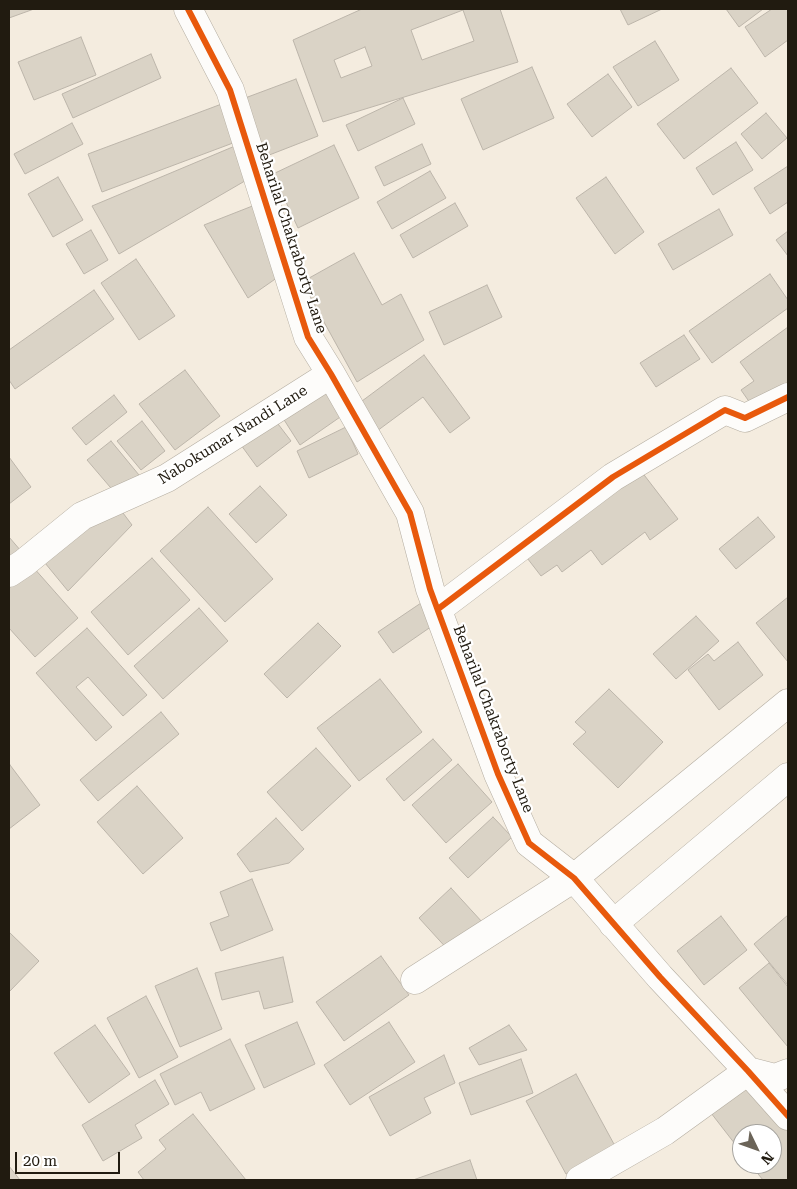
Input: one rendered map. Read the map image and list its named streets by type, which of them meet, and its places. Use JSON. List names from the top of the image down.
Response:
{
  "streets": {
    "street": ["Beharilal Chakraborty Lane", "Nabokumar Nandi Lane"]
  },
  "crossings": [
    ["Beharilal Chakraborty Lane", "Nabokumar Nandi Lane"]
  ],
  "scale_bar": "20 m",
  "north": "bottom right"
}
